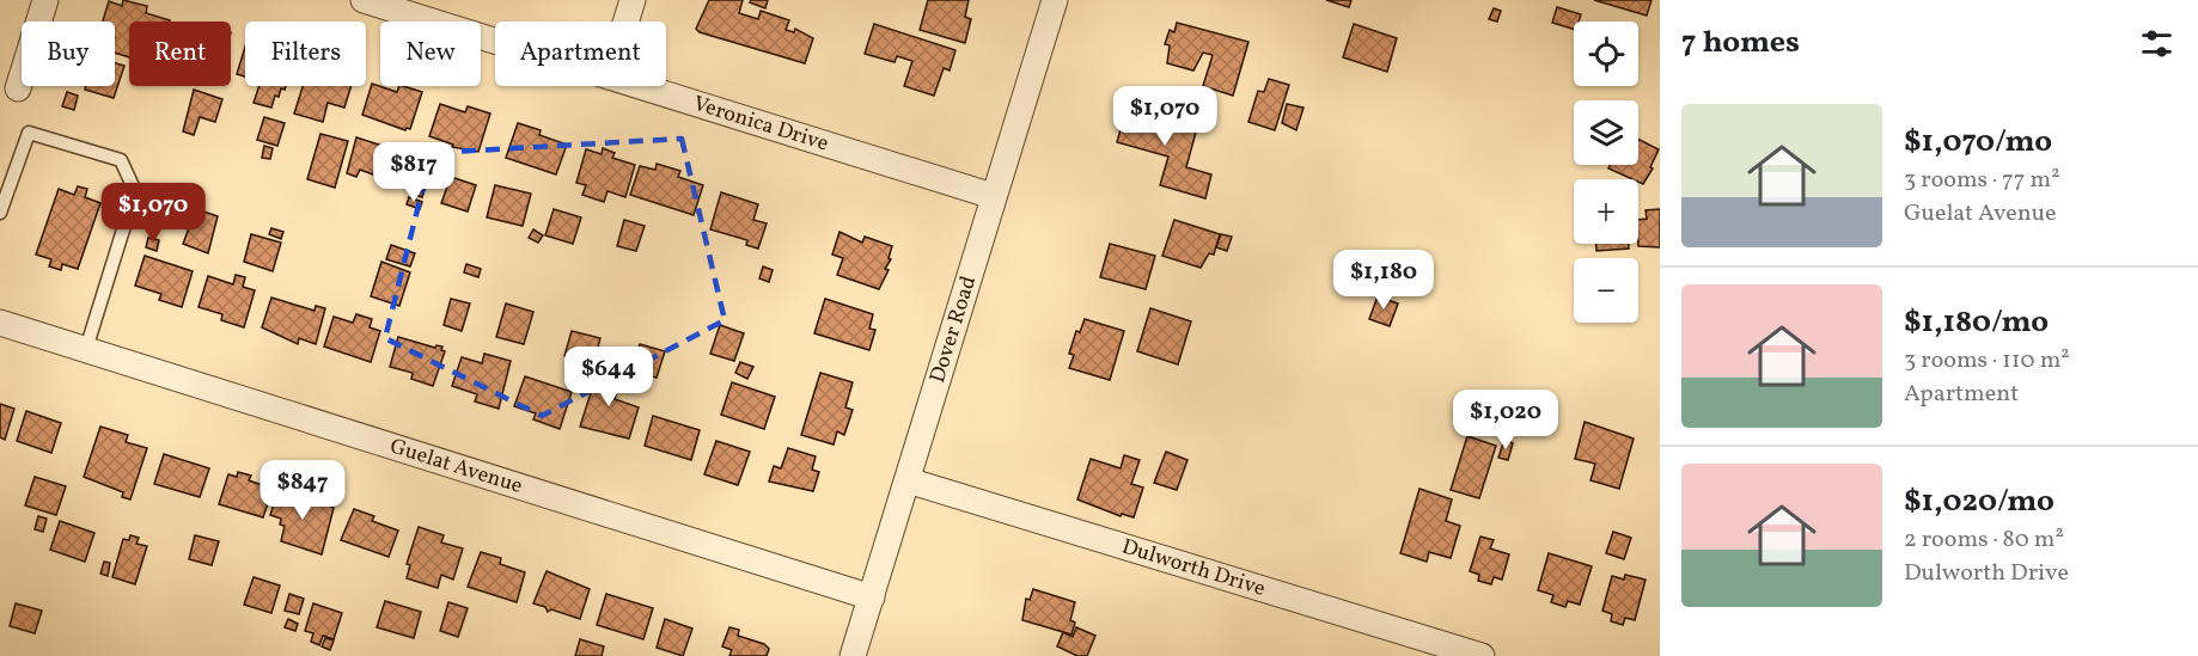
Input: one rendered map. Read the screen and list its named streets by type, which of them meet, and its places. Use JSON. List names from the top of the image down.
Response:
{
  "streets": {
    "street": [
      "Veronica Drive",
      "Dover Road",
      "Guelat Avenue",
      "Dulworth Drive"
    ]
  },
  "crossings": [
    ["Veronica Drive", "Dover Road"],
    ["Dover Road", "Guelat Avenue"],
    ["Dover Road", "Dulworth Drive"]
  ],
  "page": {
    "heading": "7 homes",
    "map_buttons": ["+", "−"],
    "chip": [
      "Buy",
      "Rent",
      "Filters",
      "New",
      "Apartment"
    ],
    "price": [
      "$1,070",
      "$817",
      "$1,070",
      "$1,180",
      "$644",
      "$1,020",
      "$847"
    ],
    "list": [
      {
        "name": "$1,070/mo",
        "note": "3 rooms · 77 m² · Guelat Avenue"
      },
      {
        "name": "$1,180/mo",
        "note": "3 rooms · 110 m² · Apartment"
      },
      {
        "name": "$1,020/mo",
        "note": "2 rooms · 80 m² · Dulworth Drive"
      }
    ]
  }
}
